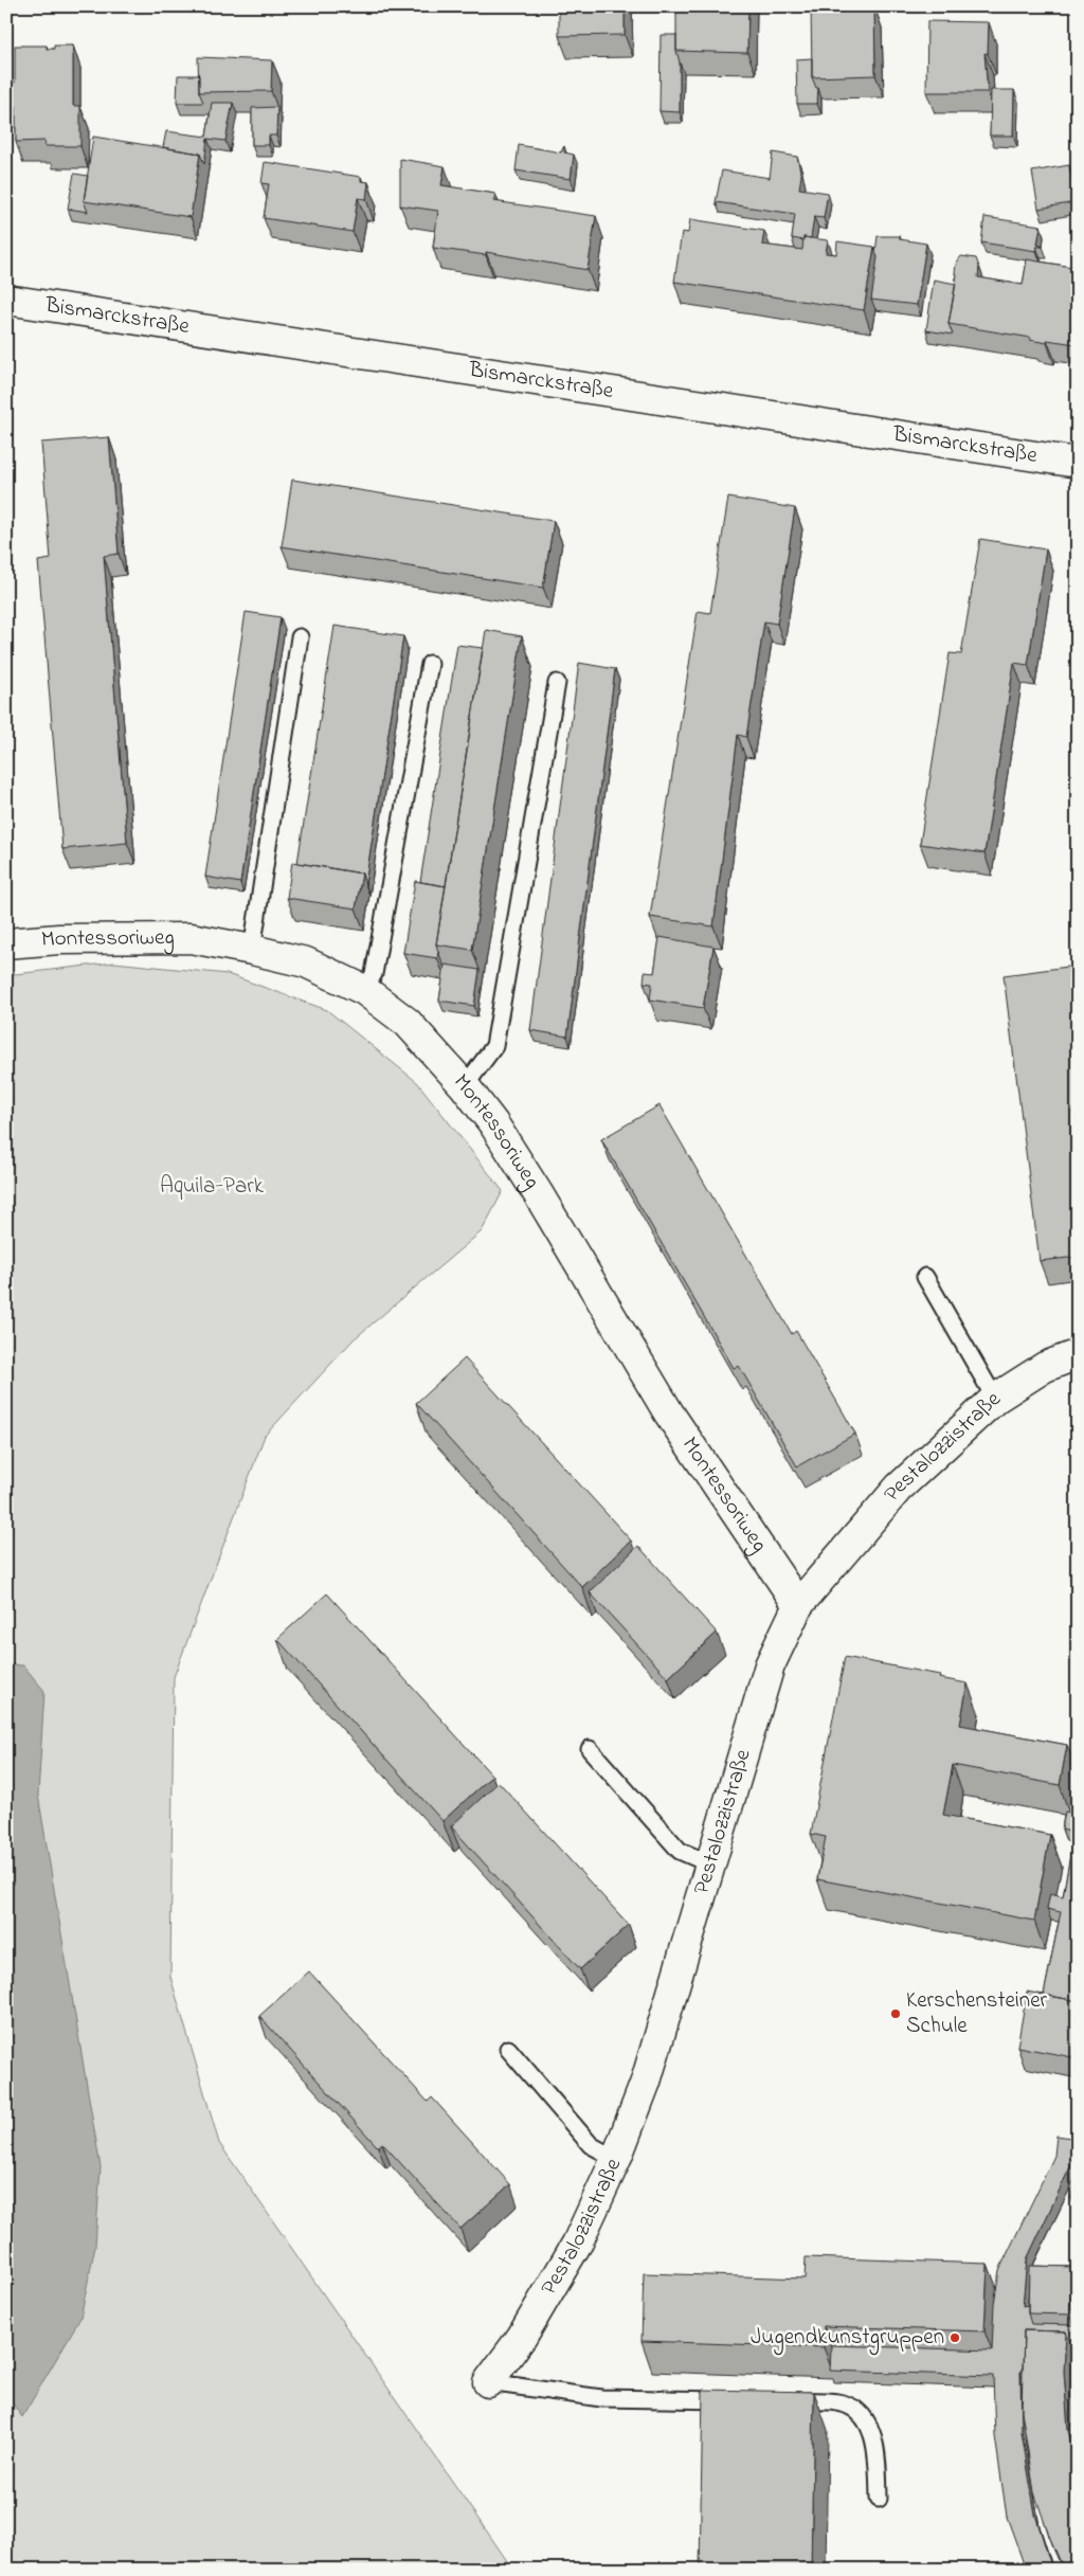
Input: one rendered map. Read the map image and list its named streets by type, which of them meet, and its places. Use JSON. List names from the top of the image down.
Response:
{
  "streets": {
    "street": ["Bismarckstraße", "Montessoriweg", "Pestalozzistraße"]
  },
  "crossings": [
    ["Montessoriweg", "Pestalozzistraße"]
  ],
  "parks": ["Aquila-Park"],
  "places": ["Kerschensteiner Schule", "Jugendkunstgruppen"]
}
